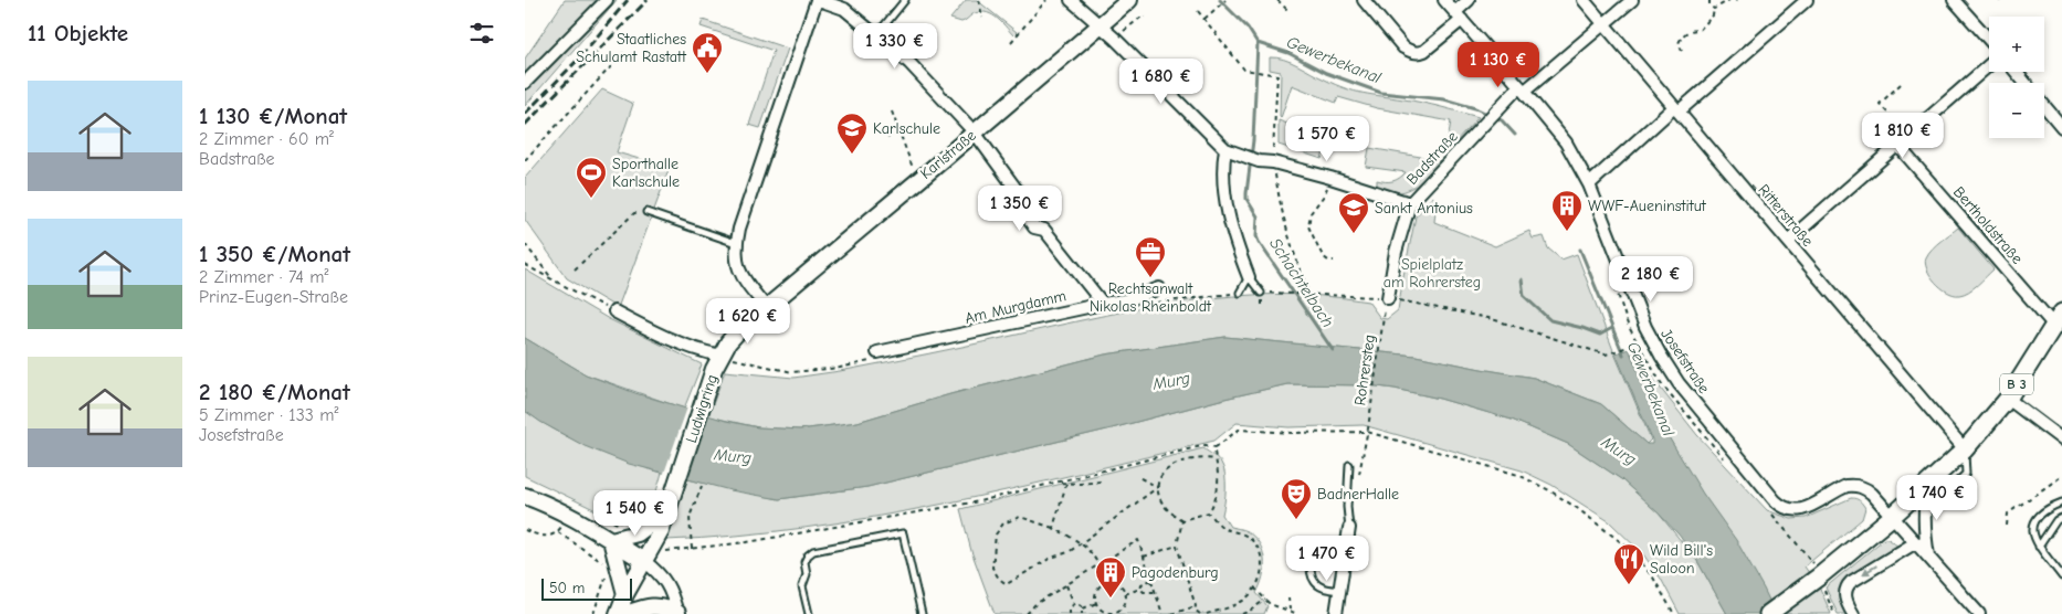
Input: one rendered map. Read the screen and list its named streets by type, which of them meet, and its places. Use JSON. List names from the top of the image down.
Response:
{
  "streets": {
    "main road": ["B 3"],
    "street": [
      "Karlstraße",
      "Badstraße",
      "Ritterstraße",
      "Bertholdstraße",
      "Am Murgdamm",
      "Josefstraße",
      "Ludwigring"
    ],
    "path": ["Rohrersteg"]
  },
  "crossings": [
    ["Karlstraße", "Ludwigring"],
    ["Badstraße", "Ritterstraße"],
    ["Badstraße", "Josefstraße"],
    ["Ritterstraße", "B 3"],
    ["Bertholdstraße", "B 3"],
    ["Josefstraße", "B 3"]
  ],
  "water": ["Gewerbekanal", "Schachtelbach", "Murg"],
  "parks": ["Spielplatz am Rohrersteg"],
  "places": {
    "public building": ["Staatliches Schulamt Rastatt"],
    "school or university": ["Karlschule", "Sankt Antonius"],
    "sports": ["Sporthalle Karlschule"],
    "building": ["WWF-Aueninstitut", "Pagodenburg"],
    "office": ["Rechtsanwalt Nikolas Rheinboldt"],
    "theatre": ["BadnerHalle"],
    "restaurant": ["Wild Bill's Saloon"]
  },
  "scale_bar": "50 m",
  "page": {
    "heading": "11 Objekte",
    "map_buttons": ["+", "−"],
    "price": [
      "1 330 €",
      "1 130 €",
      "1 680 €",
      "1 810 €",
      "1 570 €",
      "1 350 €",
      "2 180 €",
      "1 620 €",
      "1 740 €",
      "1 540 €",
      "1 470 €"
    ],
    "list": [
      {
        "name": "1 130 €/Monat",
        "note": "2 Zimmer · 60 m² · Badstraße"
      },
      {
        "name": "1 350 €/Monat",
        "note": "2 Zimmer · 74 m² · Prinz-Eugen-Straße"
      },
      {
        "name": "2 180 €/Monat",
        "note": "5 Zimmer · 133 m² · Josefstraße"
      }
    ],
    "scale": "50 m"
  }
}
